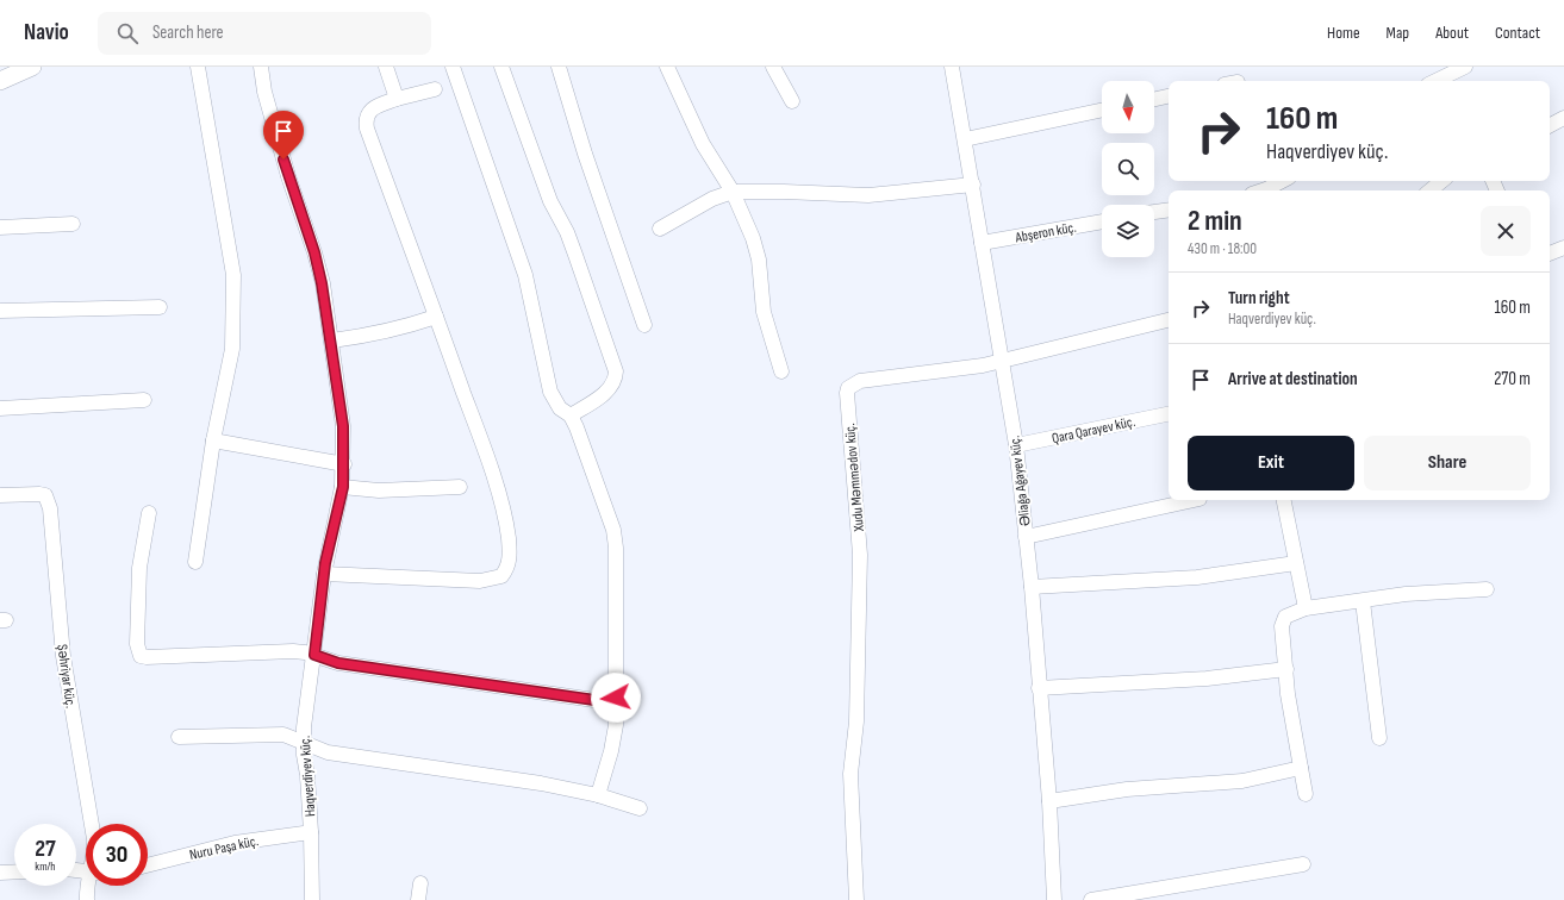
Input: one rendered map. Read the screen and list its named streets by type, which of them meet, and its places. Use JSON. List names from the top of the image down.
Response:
{
  "streets": {
    "street": [
      "Abşeron küç.",
      "Qara Qarayev küç.",
      "Xudu Məmmədov küç.",
      "Əliağa Ağayev küç.",
      "Şəhriyar küç.",
      "Haqverdiyev küç.",
      "Nuru Paşa küç."
    ]
  },
  "crossings": [
    ["Abşeron küç.", "Əliağa Ağayev küç."],
    ["Qara Qarayev küç.", "Əliağa Ağayev küç."],
    ["Xudu Məmmədov küç.", "Əliağa Ağayev küç."],
    ["Haqverdiyev küç.", "Nuru Paşa küç."]
  ],
  "north": "bottom",
  "page": {
    "header": "Navio",
    "search": "Search here",
    "nav": [
      "Home",
      "Map",
      "About",
      "Contact"
    ],
    "turn": ["160 m", "Haqverdiyev küç."],
    "heading": ["2 min", "430 m · 18:00"],
    "list": [
      {
        "name": "Turn right",
        "note": "Haqverdiyev küç.",
        "value": "160 m"
      },
      {
        "name": "Arrive at destination",
        "value": "270 m"
      }
    ],
    "buttons": ["Exit", "Share"],
    "speed": "27 km/h",
    "limit": "30"
  }
}
